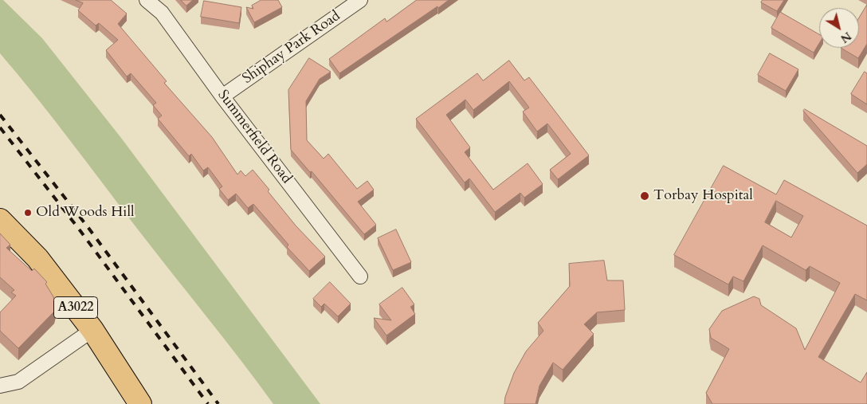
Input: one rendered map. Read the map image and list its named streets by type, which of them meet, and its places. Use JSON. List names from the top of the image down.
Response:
{
  "streets": {
    "main road": ["A3022"],
    "street": ["Shiphay Park Road", "Summerfield Road"]
  },
  "crossings": [
    ["Shiphay Park Road", "Summerfield Road"]
  ],
  "places": ["Torbay Hospital", "Old Woods Hill"],
  "north": "bottom right"
}
